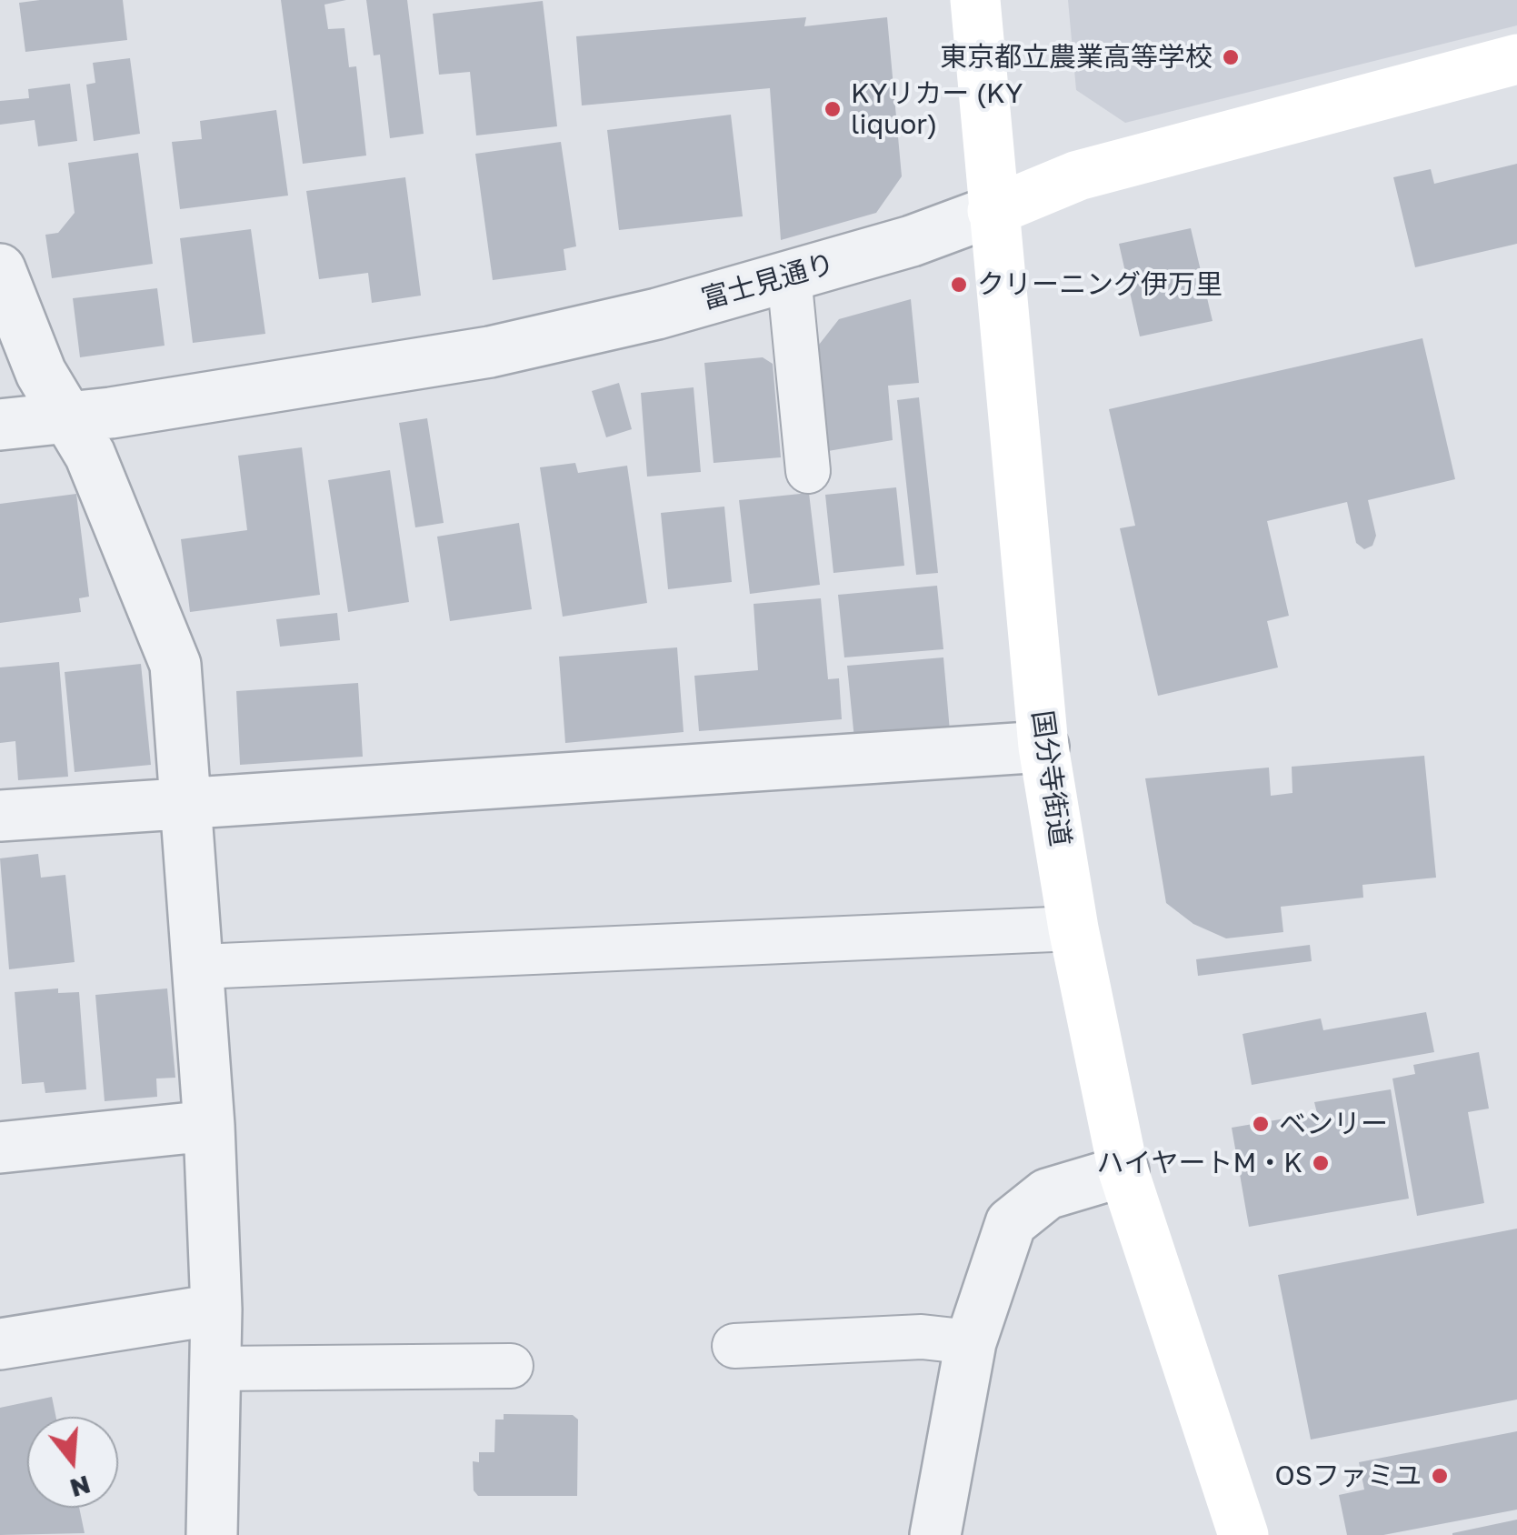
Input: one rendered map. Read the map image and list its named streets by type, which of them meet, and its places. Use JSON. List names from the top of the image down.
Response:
{
  "streets": {
    "main road": ["富士見通り", "国分寺街道"]
  },
  "crossings": [
    ["富士見通り", "国分寺街道"]
  ],
  "places": [
    "東京都立農業高等学校",
    "KYリカー (KY liquor)",
    "クリーニング伊万里",
    "ベンリー",
    "ハイヤートM・K",
    "OSファミユ"
  ],
  "north": "bottom"
}
